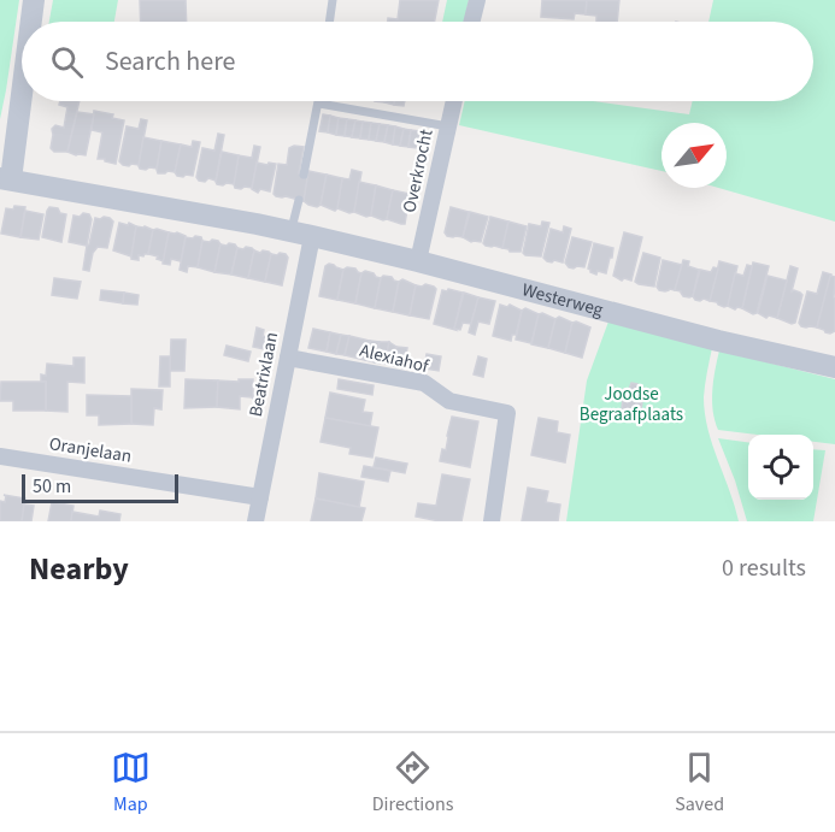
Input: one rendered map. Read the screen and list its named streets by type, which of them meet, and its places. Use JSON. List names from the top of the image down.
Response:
{
  "streets": {
    "street": [
      "Overkrocht",
      "Westerweg",
      "Alexiahof",
      "Beatrixlaan",
      "Oranjelaan"
    ]
  },
  "crossings": [
    ["Overkrocht", "Westerweg"],
    ["Westerweg", "Beatrixlaan"],
    ["Alexiahof", "Beatrixlaan"],
    ["Beatrixlaan", "Oranjelaan"]
  ],
  "parks": ["Joodse Begraafplaats"],
  "scale_bar": "50 m",
  "north": "top right",
  "page": {
    "search": "Search here",
    "scale": "50 m",
    "heading": ["Nearby", "0 results"],
    "nav": ["Map", "Directions", "Saved"]
  }
}
